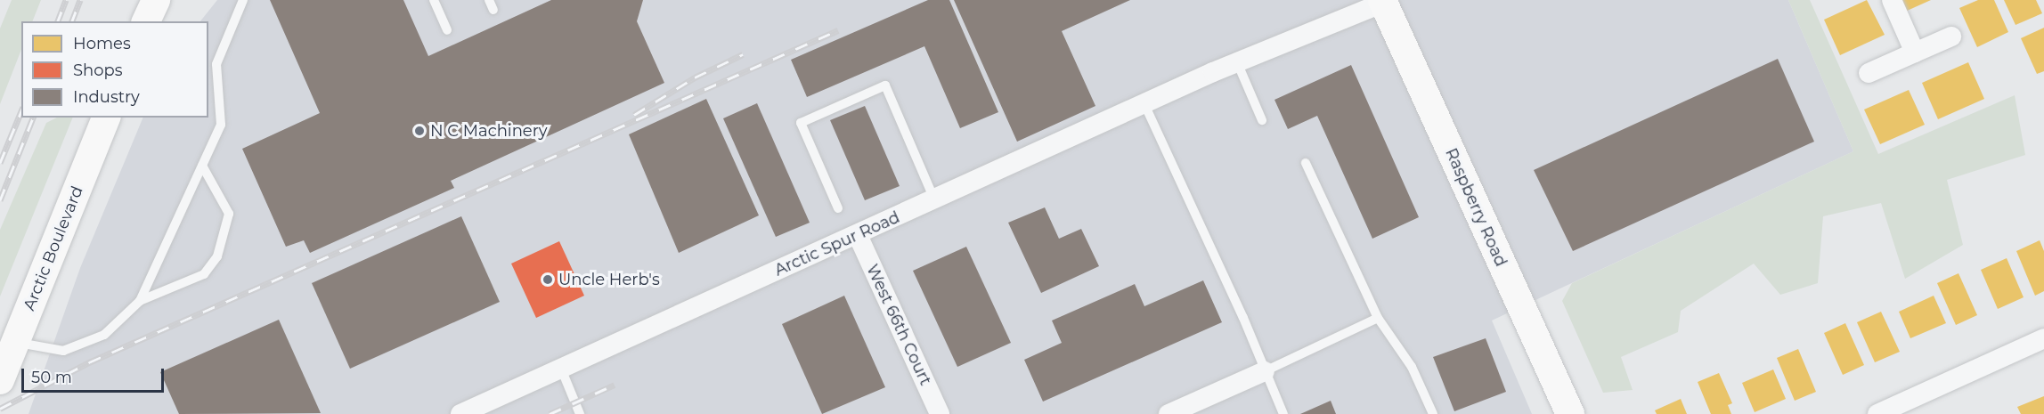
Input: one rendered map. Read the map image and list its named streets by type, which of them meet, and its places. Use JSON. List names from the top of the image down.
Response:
{
  "streets": {
    "main road": ["Raspberry Road", "Arctic Boulevard"],
    "street": ["Arctic Spur Road", "West 66th Court"]
  },
  "crossings": [
    ["Raspberry Road", "Arctic Spur Road"],
    ["Arctic Spur Road", "West 66th Court"]
  ],
  "places": ["N C Machinery", "Uncle Herb's"],
  "legend": ["Homes", "Shops", "Industry"],
  "scale_bar": "50 m"
}
